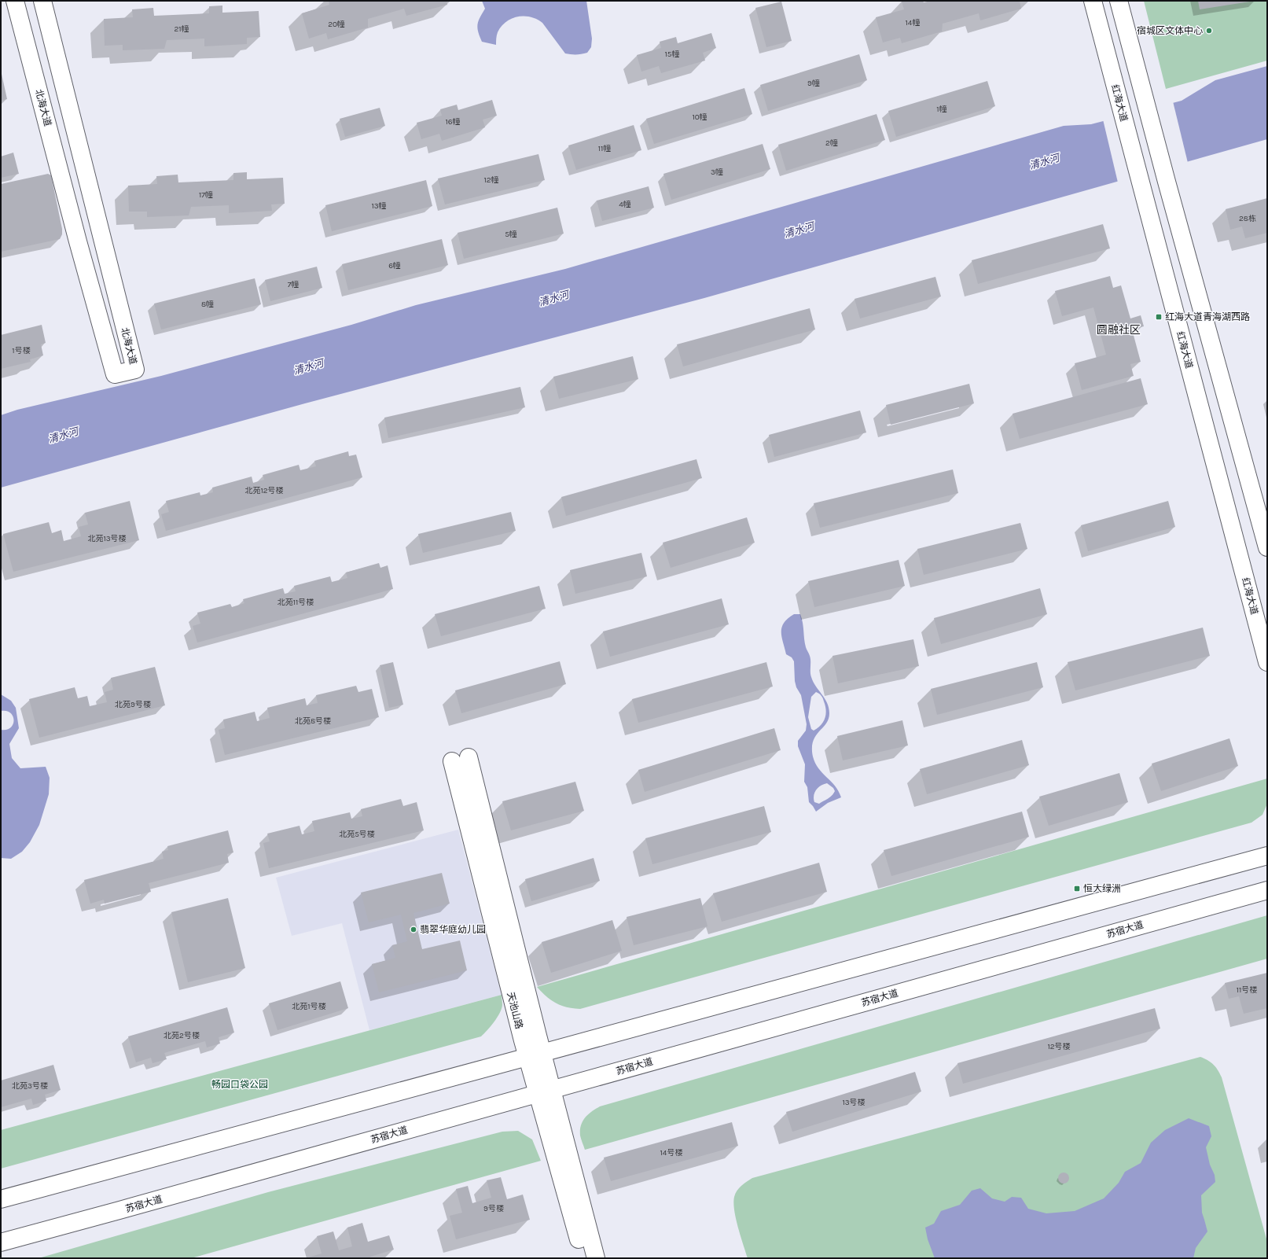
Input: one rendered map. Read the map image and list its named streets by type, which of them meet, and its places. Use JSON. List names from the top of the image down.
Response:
{
  "streets": {
    "main road": [
      "红海大道",
      "北海大道",
      "苏宿大道",
      "天池山路"
    ]
  },
  "crossings": [
    ["苏宿大道", "天池山路"]
  ],
  "districts": ["圆融社区"],
  "water": ["清水河"],
  "parks": ["畅园口袋公园"],
  "places": {
    "other": ["宿城区文体中心", "翡翠华庭幼儿园"],
    "transit": ["红海大道青海湖西路", "恒大绿洲"]
  },
  "house_numbers": [
    "14幢",
    "20幢",
    "21幢",
    "15幢",
    "9幢",
    "1幢",
    "10幢",
    "16幢",
    "2幢",
    "11幢",
    "3幢",
    "12幢",
    "17幢",
    "4幢",
    "13幢",
    "28栋",
    "5幢",
    "6幢",
    "7幢",
    "8幢",
    "1号楼",
    "北苑12号楼",
    "北苑13号楼",
    "北苑11号楼",
    "北苑9号楼",
    "北苑8号楼",
    "北苑5号楼",
    "11号楼",
    "北苑1号楼",
    "北苑2号楼",
    "12号楼",
    "北苑3号楼",
    "13号楼",
    "14号楼",
    "9号楼"
  ]
}
